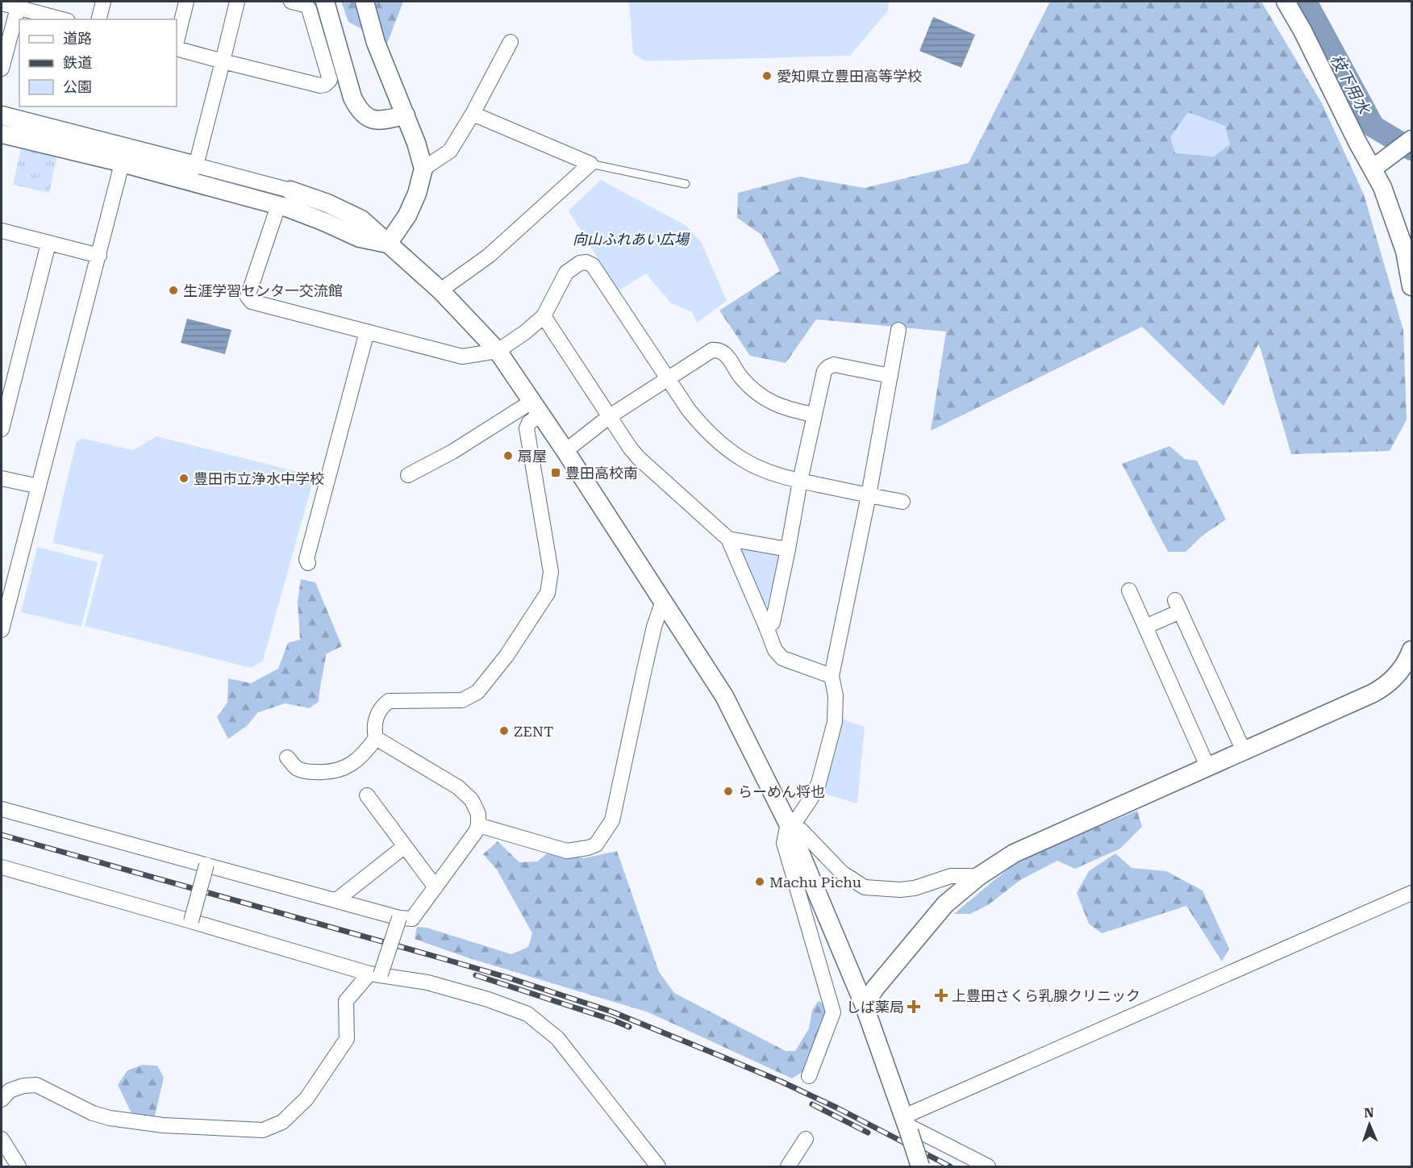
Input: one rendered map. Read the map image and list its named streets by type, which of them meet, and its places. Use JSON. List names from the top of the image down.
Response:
{
  "water": ["枝下用水"],
  "parks": ["向山ふれあい広場"],
  "places": {
    "other": [
      "愛知県立豊田高等学校",
      "生涯学習センタ一交流館",
      "扇屋",
      "豊田市立浄水中学校",
      "ZENT",
      "らーめん将也",
      "Machu Pichu"
    ],
    "transit": ["豊田高校南"],
    "health": ["上豊田さくら乳腺クリニック", "しば薬局"]
  },
  "legend": ["道路", "鉄道", "公園"],
  "north": "top"
}
